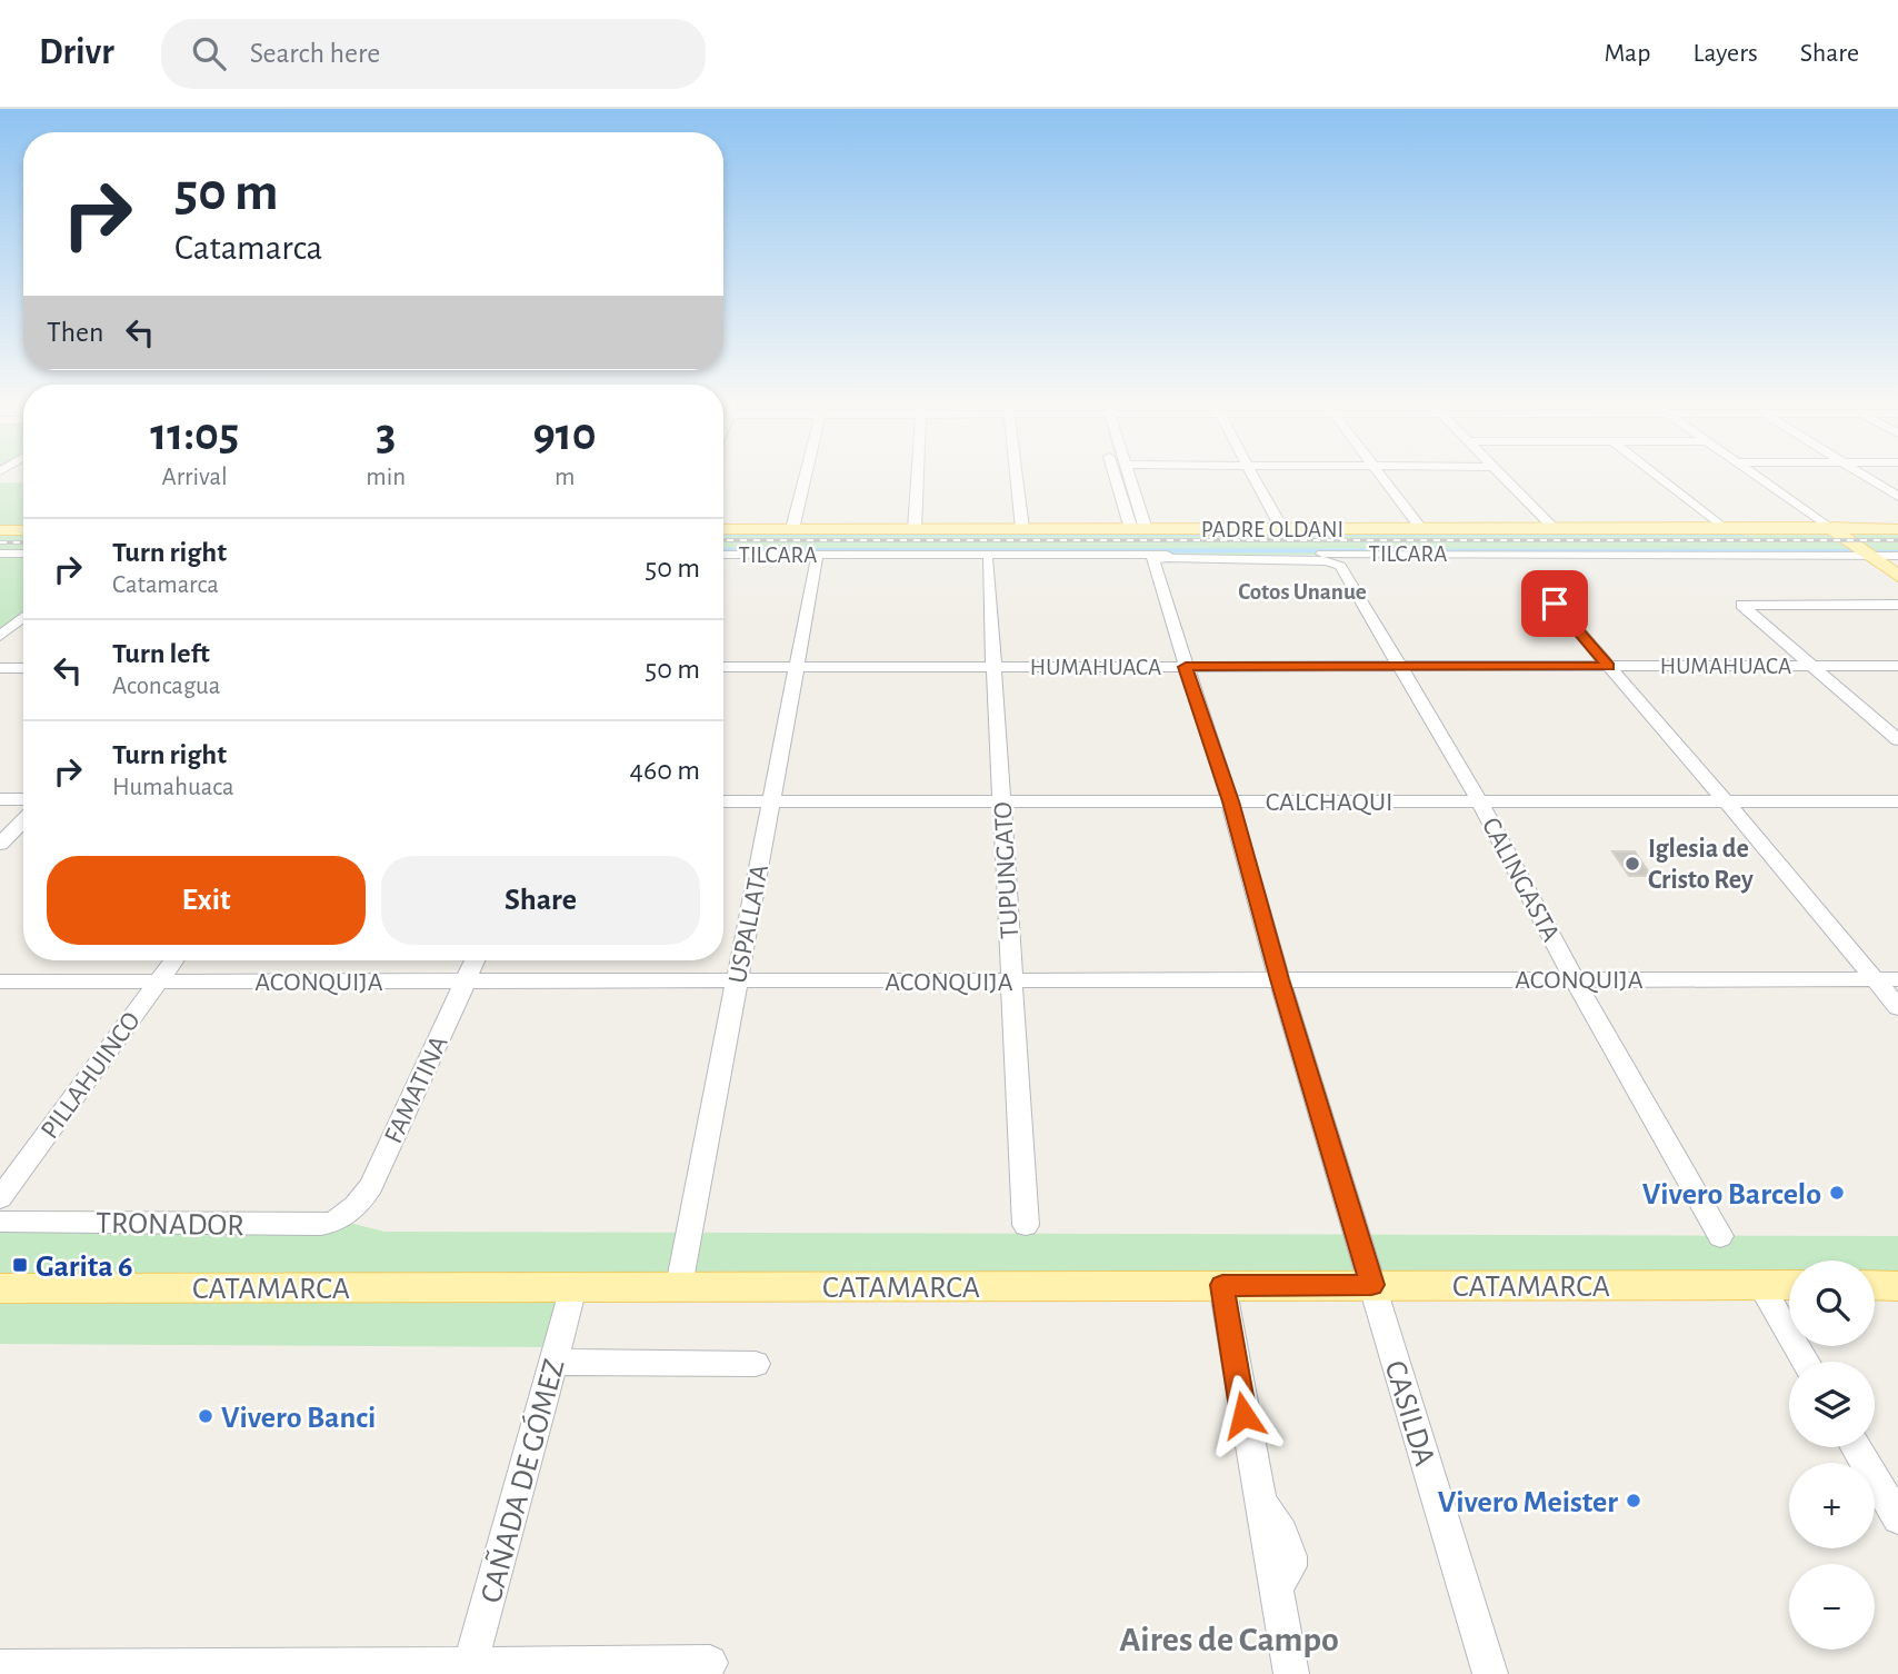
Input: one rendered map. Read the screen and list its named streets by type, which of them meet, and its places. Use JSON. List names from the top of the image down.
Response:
{
  "streets": {
    "main road": ["PADRE OLDANI", "CATAMARCA"],
    "street": [
      "TILCARA",
      "HUMAHUACA",
      "CALCHAQUI",
      "TUPUNGATO",
      "CALINGASTA",
      "USPALLATA",
      "ACONQUIJA",
      "PILLAHUINCO",
      "FAMATINA",
      "TRONADOR",
      "CASILDA",
      "CAÑADA DE GÓMEZ"
    ]
  },
  "crossings": [
    ["TILCARA", "CALINGASTA"],
    ["TILCARA", "CASILDA"],
    ["HUMAHUACA", "TUPUNGATO"],
    ["HUMAHUACA", "CALINGASTA"],
    ["HUMAHUACA", "USPALLATA"],
    ["HUMAHUACA", "CASILDA"],
    ["CALCHAQUI", "TUPUNGATO"],
    ["CALCHAQUI", "CALINGASTA"],
    ["CALCHAQUI", "USPALLATA"],
    ["CALCHAQUI", "CASILDA"],
    ["TUPUNGATO", "ACONQUIJA"],
    ["CALINGASTA", "ACONQUIJA"],
    ["USPALLATA", "ACONQUIJA"],
    ["USPALLATA", "CATAMARCA"],
    ["ACONQUIJA", "PILLAHUINCO"],
    ["ACONQUIJA", "FAMATINA"],
    ["ACONQUIJA", "CASILDA"],
    ["FAMATINA", "TRONADOR"],
    ["CATAMARCA", "CASILDA"],
    ["CATAMARCA", "CAÑADA DE GÓMEZ"]
  ],
  "districts": ["Cotos Unanue", "Aires de Campo"],
  "places": {
    "other": [
      "Iglesia de Cristo Rey",
      "Vivero Barcelo",
      "Vivero Banci",
      "Vivero Meister"
    ],
    "transit": ["Garita 6"]
  },
  "page": {
    "header": "Drivr",
    "search": "Search here",
    "nav": ["Map", "Layers", "Share"],
    "turn": ["50 m", "Catamarca"],
    "then": "Then",
    "eta": [
      "11:05",
      "Arrival",
      "3",
      "min",
      "910",
      "m"
    ],
    "list": [
      {
        "name": "Turn right",
        "note": "Catamarca",
        "value": "50 m"
      },
      {
        "name": "Turn left",
        "note": "Aconcagua",
        "value": "50 m"
      },
      {
        "name": "Turn right",
        "note": "Humahuaca",
        "value": "460 m"
      }
    ],
    "buttons": ["Exit", "Share"],
    "map_buttons": ["+", "−"]
  }
}
